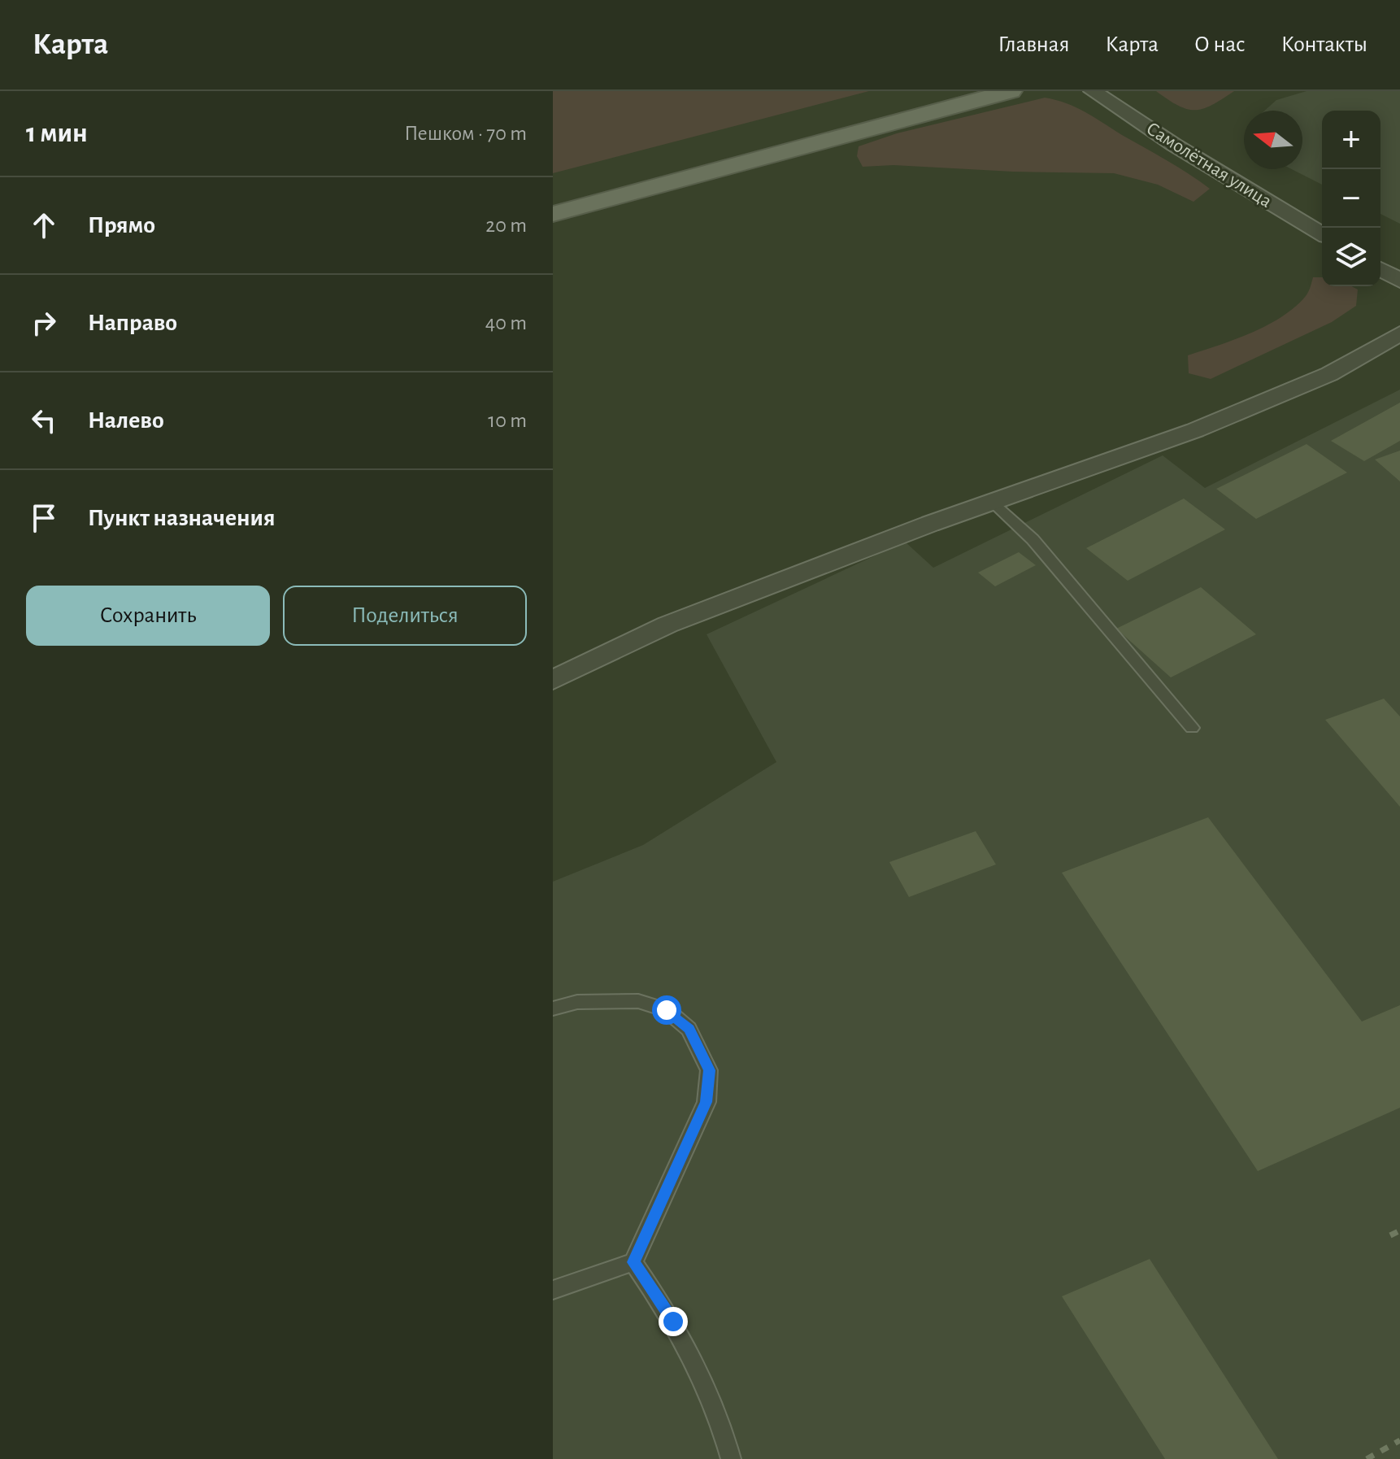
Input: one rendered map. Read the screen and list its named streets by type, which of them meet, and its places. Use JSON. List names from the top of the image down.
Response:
{
  "streets": {
    "street": ["Самолётная улица"]
  },
  "north": "left",
  "page": {
    "header": "Карта",
    "nav": [
      "Главная",
      "Карта",
      "О нас",
      "Контакты"
    ],
    "heading": ["1 мин", "Пешком · 70 m"],
    "map_buttons": ["+", "−"],
    "list": [
      ["Прямо", "20 m"],
      ["Направо", "40 m"],
      ["Налево", "10 m"],
      "Пункт назначения"
    ],
    "buttons": ["Сохранить", "Поделиться"]
  }
}
